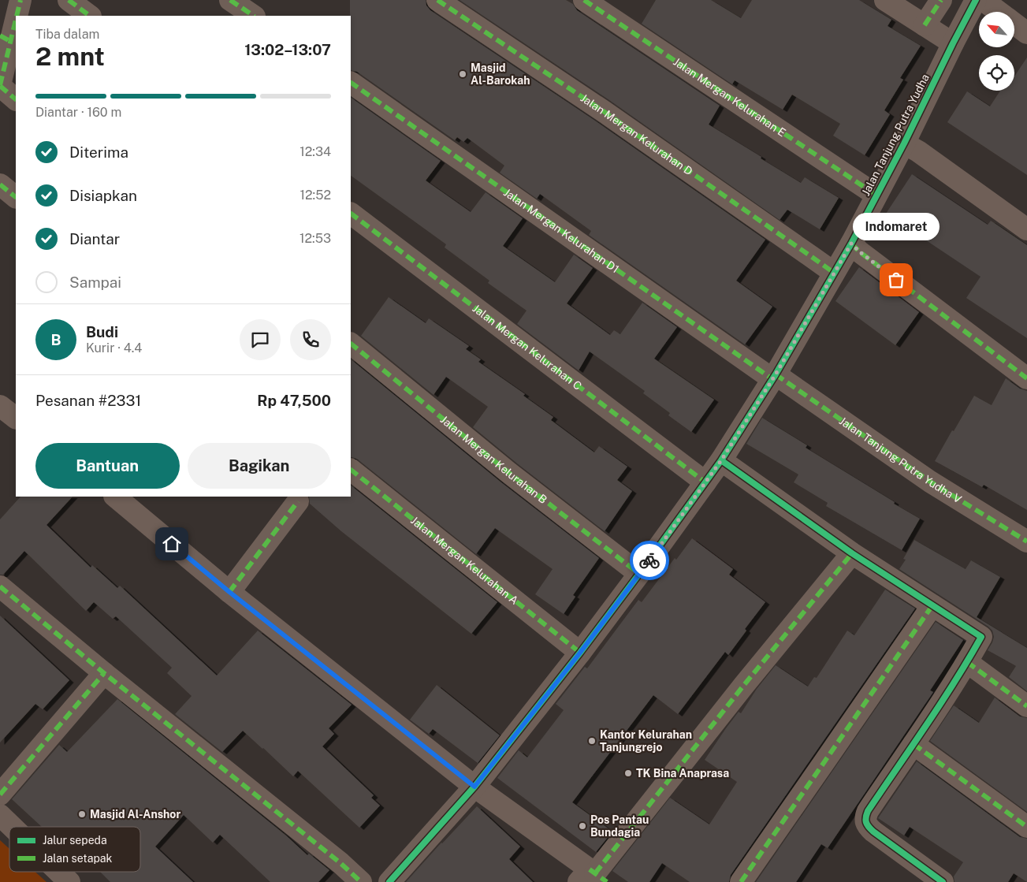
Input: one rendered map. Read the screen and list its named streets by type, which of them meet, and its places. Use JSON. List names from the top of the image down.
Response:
{
  "streets": {
    "street": [
      "Jalan Mergan Kelurahan E",
      "Jalan Mergan Kelurahan D",
      "Jalan Tanjung Putra Yudha",
      "Jalan Mergan Kelurahan D1",
      "Jalan Mergan Kelurahan C",
      "Jalan Mergan Kelurahan B",
      "Jalan Tanjung Putra Yudha V",
      "Jalan Mergan Kelurahan A"
    ]
  },
  "crossings": [
    ["Jalan Mergan Kelurahan E", "Jalan Tanjung Putra Yudha"],
    ["Jalan Mergan Kelurahan D", "Jalan Tanjung Putra Yudha"],
    ["Jalan Tanjung Putra Yudha", "Jalan Mergan Kelurahan D1"],
    ["Jalan Tanjung Putra Yudha", "Jalan Mergan Kelurahan C"],
    ["Jalan Tanjung Putra Yudha", "Jalan Mergan Kelurahan B"],
    ["Jalan Tanjung Putra Yudha", "Jalan Tanjung Putra Yudha V"],
    ["Jalan Tanjung Putra Yudha", "Jalan Mergan Kelurahan A"],
    ["Jalan Mergan Kelurahan D1", "Jalan Tanjung Putra Yudha V"]
  ],
  "places": [
    "Masjid Al-Barokah",
    "Indomaret",
    "Kantor Kelurahan Tanjungrejo",
    "TK Bina Anaprasa",
    "Masjid Al-Anshor",
    "Pos Pantau Bundagia"
  ],
  "legend": ["Jalur sepeda", "Jalan setapak"],
  "north": "top left",
  "page": {
    "heading": ["2 mnt", "Tiba dalam", "13:02–13:07"],
    "panel": [
      "Budi",
      "Kurir · 4.4",
      "Pesanan #2331",
      "Rp 47,500"
    ],
    "bar": "Diantar · 160 m",
    "list": [
      ["Diterima", "12:34"],
      ["Disiapkan", "12:52"],
      ["Diantar", "12:53"],
      "Sampai"
    ],
    "bubble": "Indomaret",
    "round": "B",
    "buttons": ["Bantuan", "Bagikan"]
  }
}
